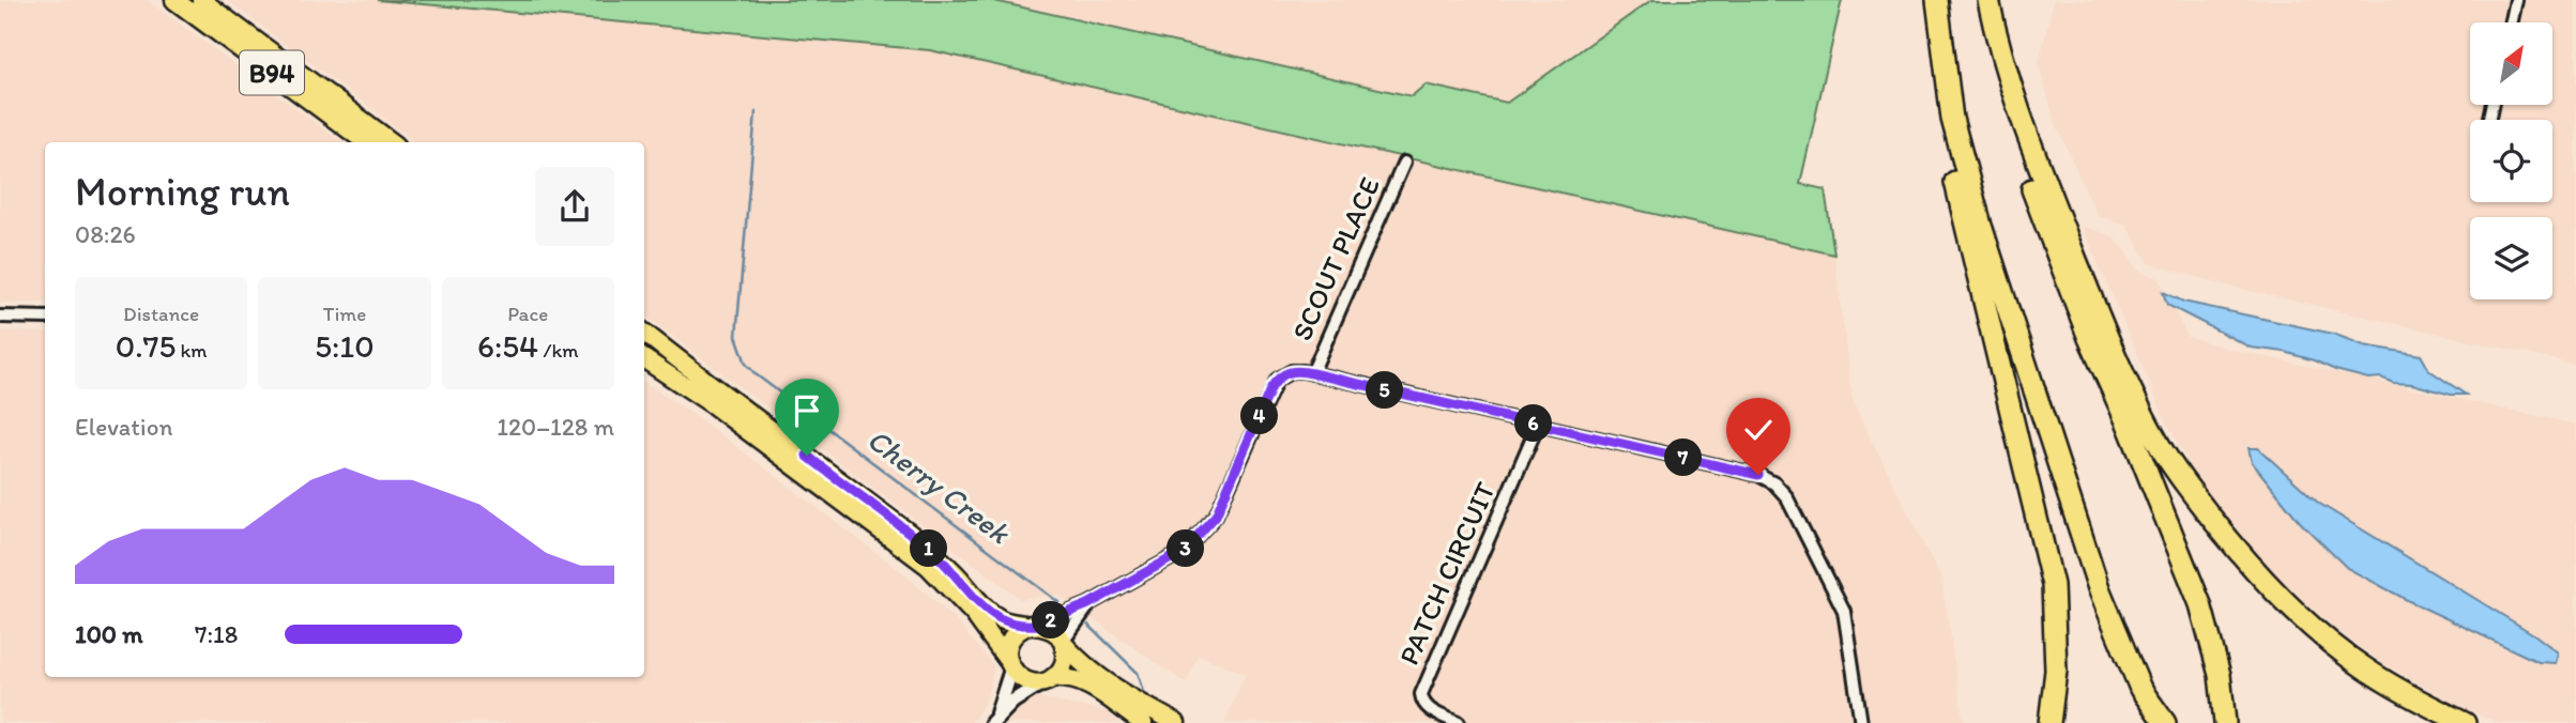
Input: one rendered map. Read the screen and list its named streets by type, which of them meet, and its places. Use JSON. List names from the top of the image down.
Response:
{
  "streets": {
    "main road": ["B94"],
    "street": ["SCOUT PLACE", "PATCH CIRCUIT"]
  },
  "water": ["Cherry Creek"],
  "north": "top right",
  "page": {
    "heading": ["Morning run", "08:26"],
    "stats": [
      ["Distance", "0.75 km"],
      ["Time", "5:10"],
      ["Pace", "6:54 /km"]
    ],
    "pins": [
      "5",
      "4",
      "6",
      "7",
      "1",
      "3",
      "2"
    ],
    "chart": ["Elevation", "120–128 m"],
    "list": [
      {
        "name": "100 m",
        "note": "7:18"
      }
    ]
  }
}
